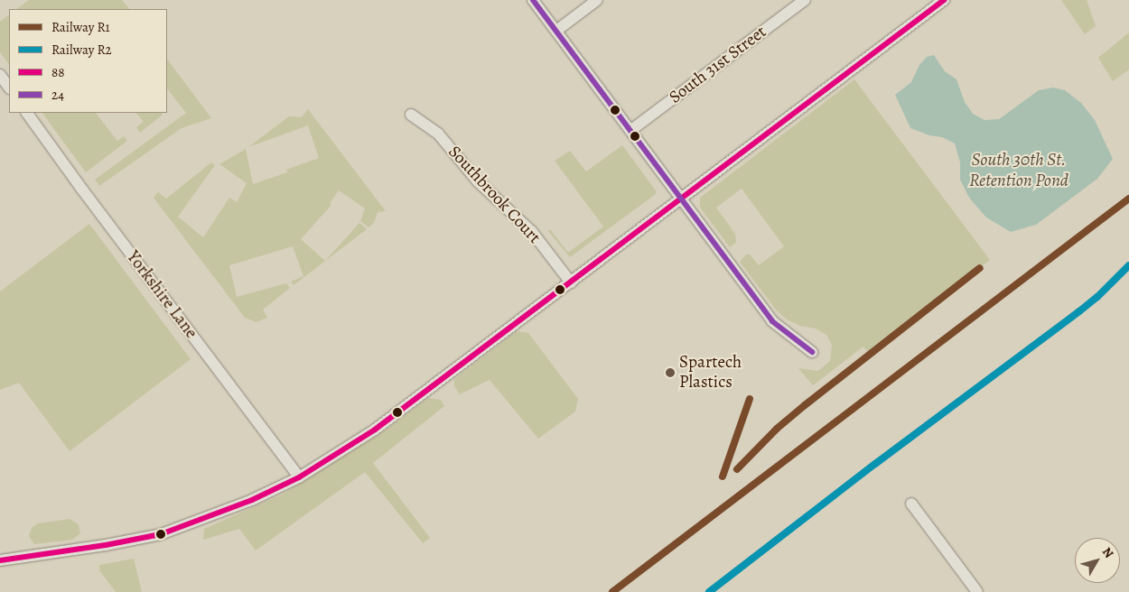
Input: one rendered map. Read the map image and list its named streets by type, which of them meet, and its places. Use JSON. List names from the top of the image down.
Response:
{
  "streets": {
    "street": ["South 31st Street", "Southbrook Court", "Yorkshire Lane"]
  },
  "water": ["South 30th St. Retention Pond"],
  "places": ["Spartech Plastics"],
  "lines": [
    "transit line 88",
    "transit line 24",
    "rail line R1",
    "rail line R2"
  ],
  "legend": [
    "Railway R1",
    "Railway R2",
    "88",
    "24"
  ],
  "north": "top right"
}
